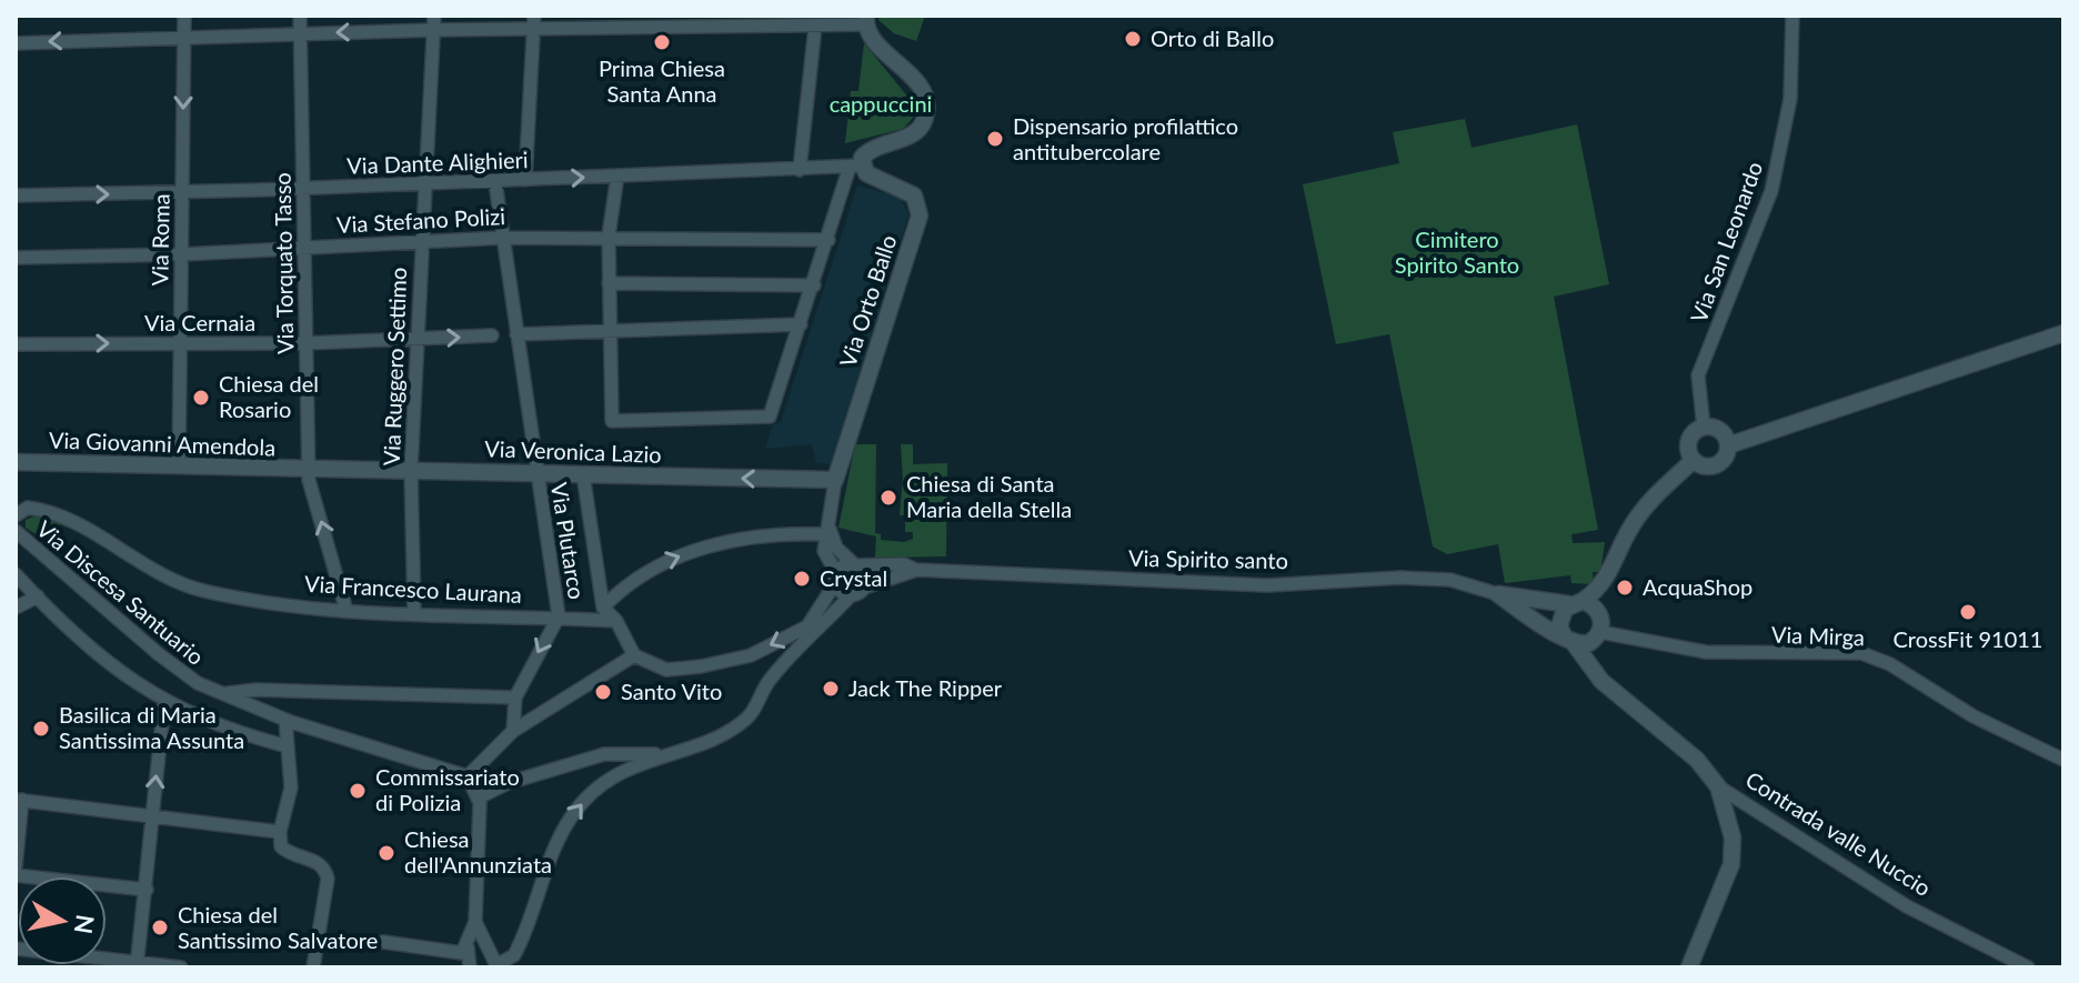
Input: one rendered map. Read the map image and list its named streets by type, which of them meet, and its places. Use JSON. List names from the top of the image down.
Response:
{
  "streets": {
    "street": [
      "Via Dante Alighieri",
      "Via Stefano Polizi",
      "Via Roma",
      "Via San Leonardo",
      "Via Torquato Tasso",
      "Via Orto Ballo",
      "Via Cernaia",
      "Via Ruggero Settimo",
      "Via Giovanni Amendola",
      "Via Veronica Lazio",
      "Via Plutarco",
      "Via Spirito santo",
      "Via Francesco Laurana",
      "Via Discesa Santuario",
      "Via Mirga",
      "Contrada valle Nuccio"
    ]
  },
  "crossings": [
    ["Via Dante Alighieri", "Via Roma"],
    ["Via Dante Alighieri", "Via Torquato Tasso"],
    ["Via Dante Alighieri", "Via Orto Ballo"],
    ["Via Dante Alighieri", "Via Ruggero Settimo"],
    ["Via Stefano Polizi", "Via Roma"],
    ["Via Stefano Polizi", "Via Torquato Tasso"],
    ["Via Stefano Polizi", "Via Ruggero Settimo"],
    ["Via Stefano Polizi", "Via Plutarco"],
    ["Via Roma", "Via Cernaia"],
    ["Via Roma", "Via Giovanni Amendola"],
    ["Via Torquato Tasso", "Via Cernaia"],
    ["Via Torquato Tasso", "Via Giovanni Amendola"],
    ["Via Torquato Tasso", "Via Veronica Lazio"],
    ["Via Torquato Tasso", "Via Francesco Laurana"],
    ["Via Orto Ballo", "Via Veronica Lazio"],
    ["Via Cernaia", "Via Ruggero Settimo"],
    ["Via Ruggero Settimo", "Via Veronica Lazio"],
    ["Via Ruggero Settimo", "Via Francesco Laurana"],
    ["Via Giovanni Amendola", "Via Veronica Lazio"],
    ["Via Veronica Lazio", "Via Plutarco"],
    ["Via Plutarco", "Via Francesco Laurana"],
    ["Via Spirito santo", "Contrada valle Nuccio"]
  ],
  "one_way": ["Via Cernaia"],
  "parks": ["cappuccini", "Cimitero Spirito Santo"],
  "places": [
    "Orto di Ballo",
    "Prima Chiesa Santa Anna",
    "Dispensario profilattico antitubercolare",
    "Chiesa del Rosario",
    "Chiesa di Santa Maria della Stella",
    "Crystal",
    "AcquaShop",
    "CrossFit 91011",
    "Jack The Ripper",
    "Santo Vito",
    "Basilica di Maria Santissima Assunta",
    "Commissariato di Polizia",
    "Chiesa dell'Annunziata",
    "Chiesa del Santissimo Salvatore"
  ],
  "north": "right"
}
